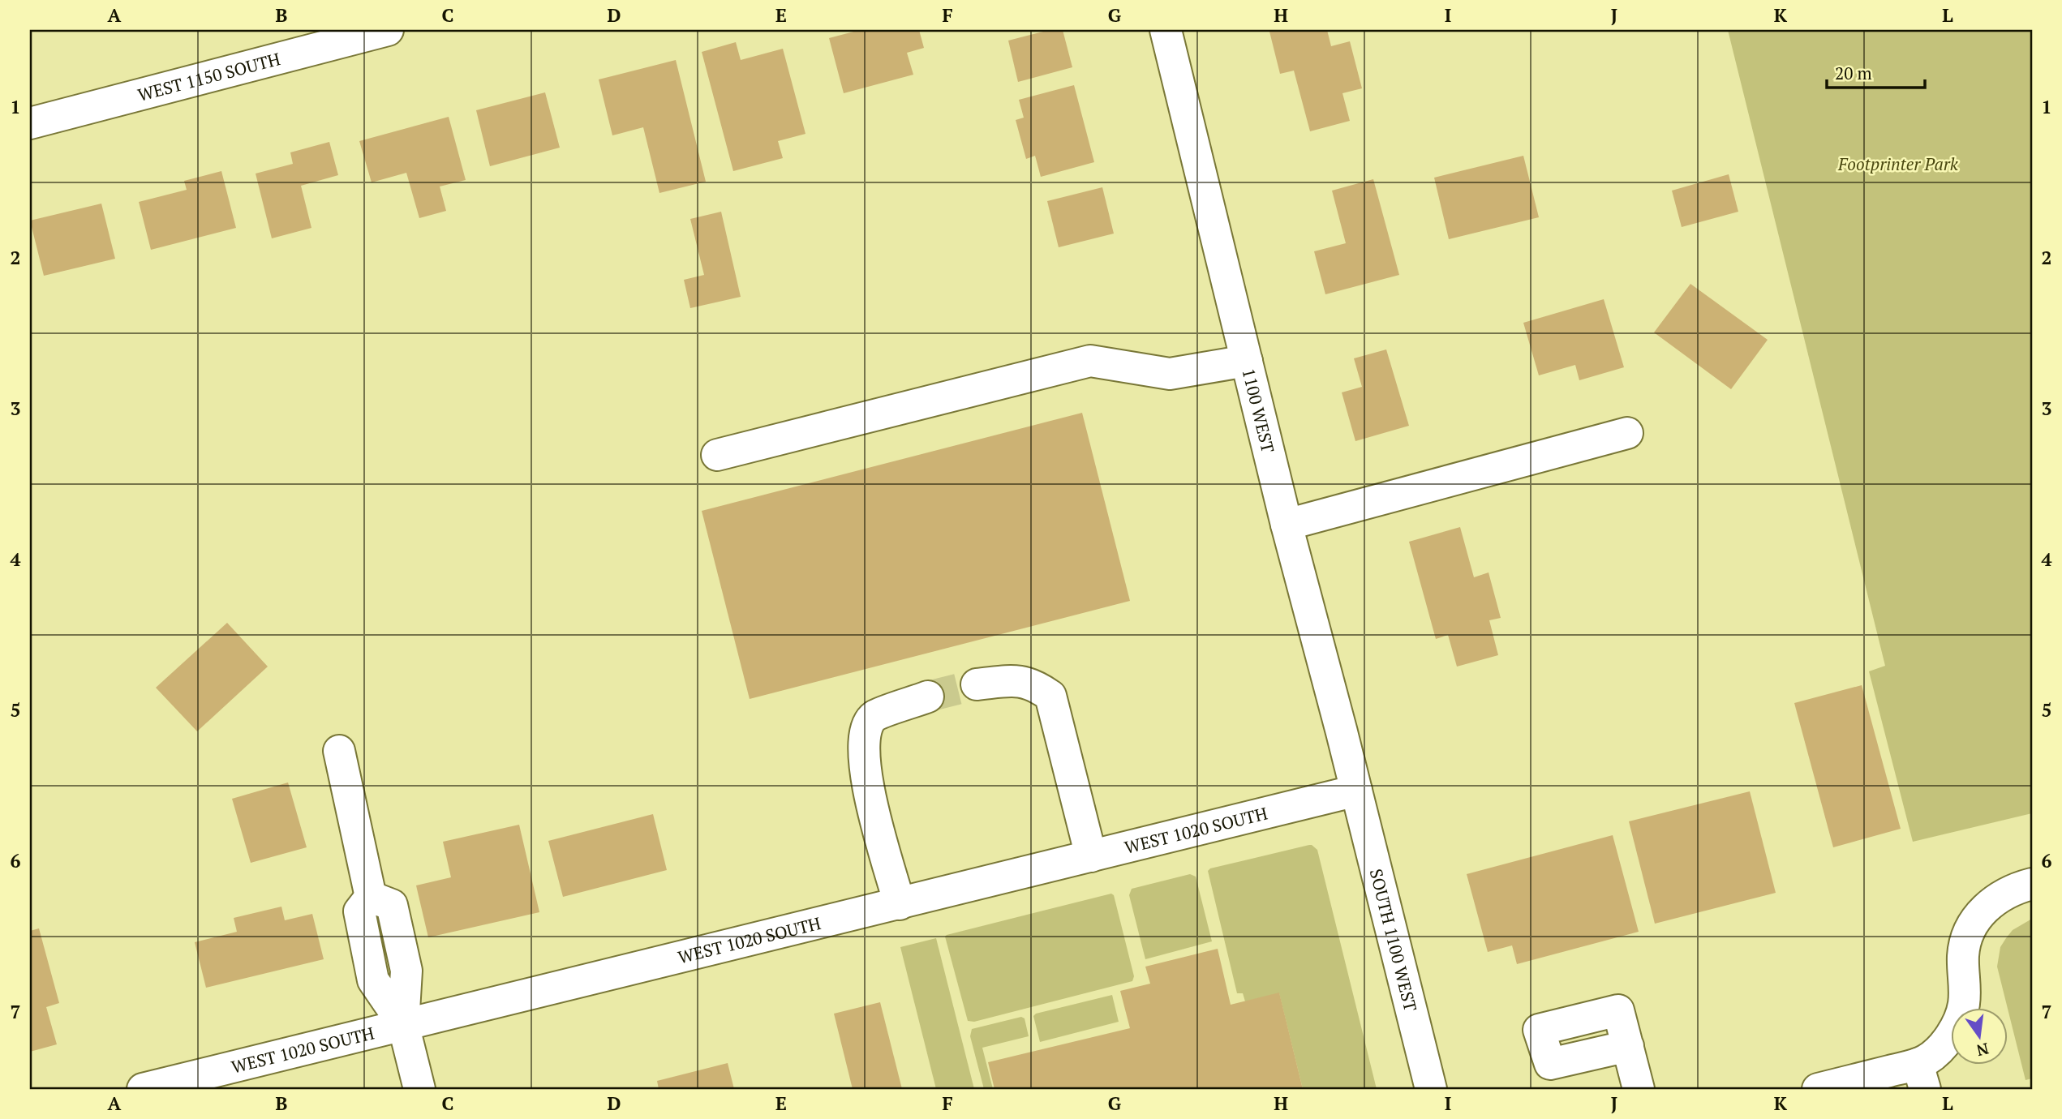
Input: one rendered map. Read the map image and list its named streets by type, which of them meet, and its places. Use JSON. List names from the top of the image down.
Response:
{
  "streets": {
    "street": [
      "WEST 1150 SOUTH",
      "1100 WEST",
      "WEST 1020 SOUTH",
      "SOUTH 1100 WEST"
    ]
  },
  "crossings": [
    ["1100 WEST", "WEST 1020 SOUTH"],
    ["1100 WEST", "SOUTH 1100 WEST"],
    ["WEST 1020 SOUTH", "SOUTH 1100 WEST"]
  ],
  "parks": ["Footprinter Park"],
  "scale_bar": "20 m",
  "north": "bottom",
  "grid": {
    "columns": [
      "A",
      "B",
      "C",
      "D",
      "E",
      "F",
      "G",
      "H",
      "I",
      "J",
      "K",
      "L"
    ],
    "rows": [
      "1",
      "2",
      "3",
      "4",
      "5",
      "6",
      "7"
    ]
  }
}
